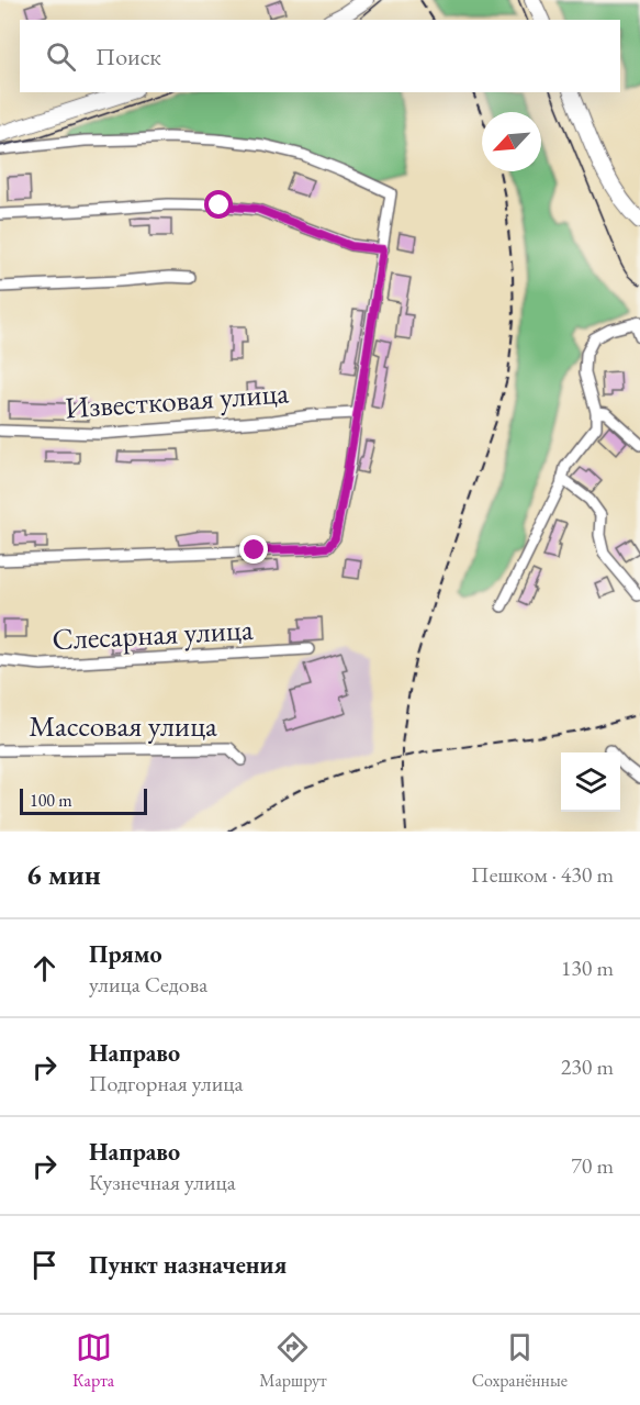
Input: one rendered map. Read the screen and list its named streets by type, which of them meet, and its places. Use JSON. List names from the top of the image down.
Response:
{
  "streets": {
    "street": ["Известковая улица", "Слесарная улица", "Массовая улица"]
  },
  "scale_bar": "100 m",
  "north": "bottom left",
  "page": {
    "search": "Поиск",
    "scale": "100 m",
    "heading": ["6 мин", "Пешком · 430 m"],
    "list": [
      ["Прямо", "улица Седова", "130 m"],
      ["Направо", "Подгорная улица", "230 m"],
      ["Направо", "Кузнечная улица", "70 m"],
      "Пункт назначения"
    ],
    "nav": ["Карта", "Маршрут", "Сохранённые"]
  }
}
